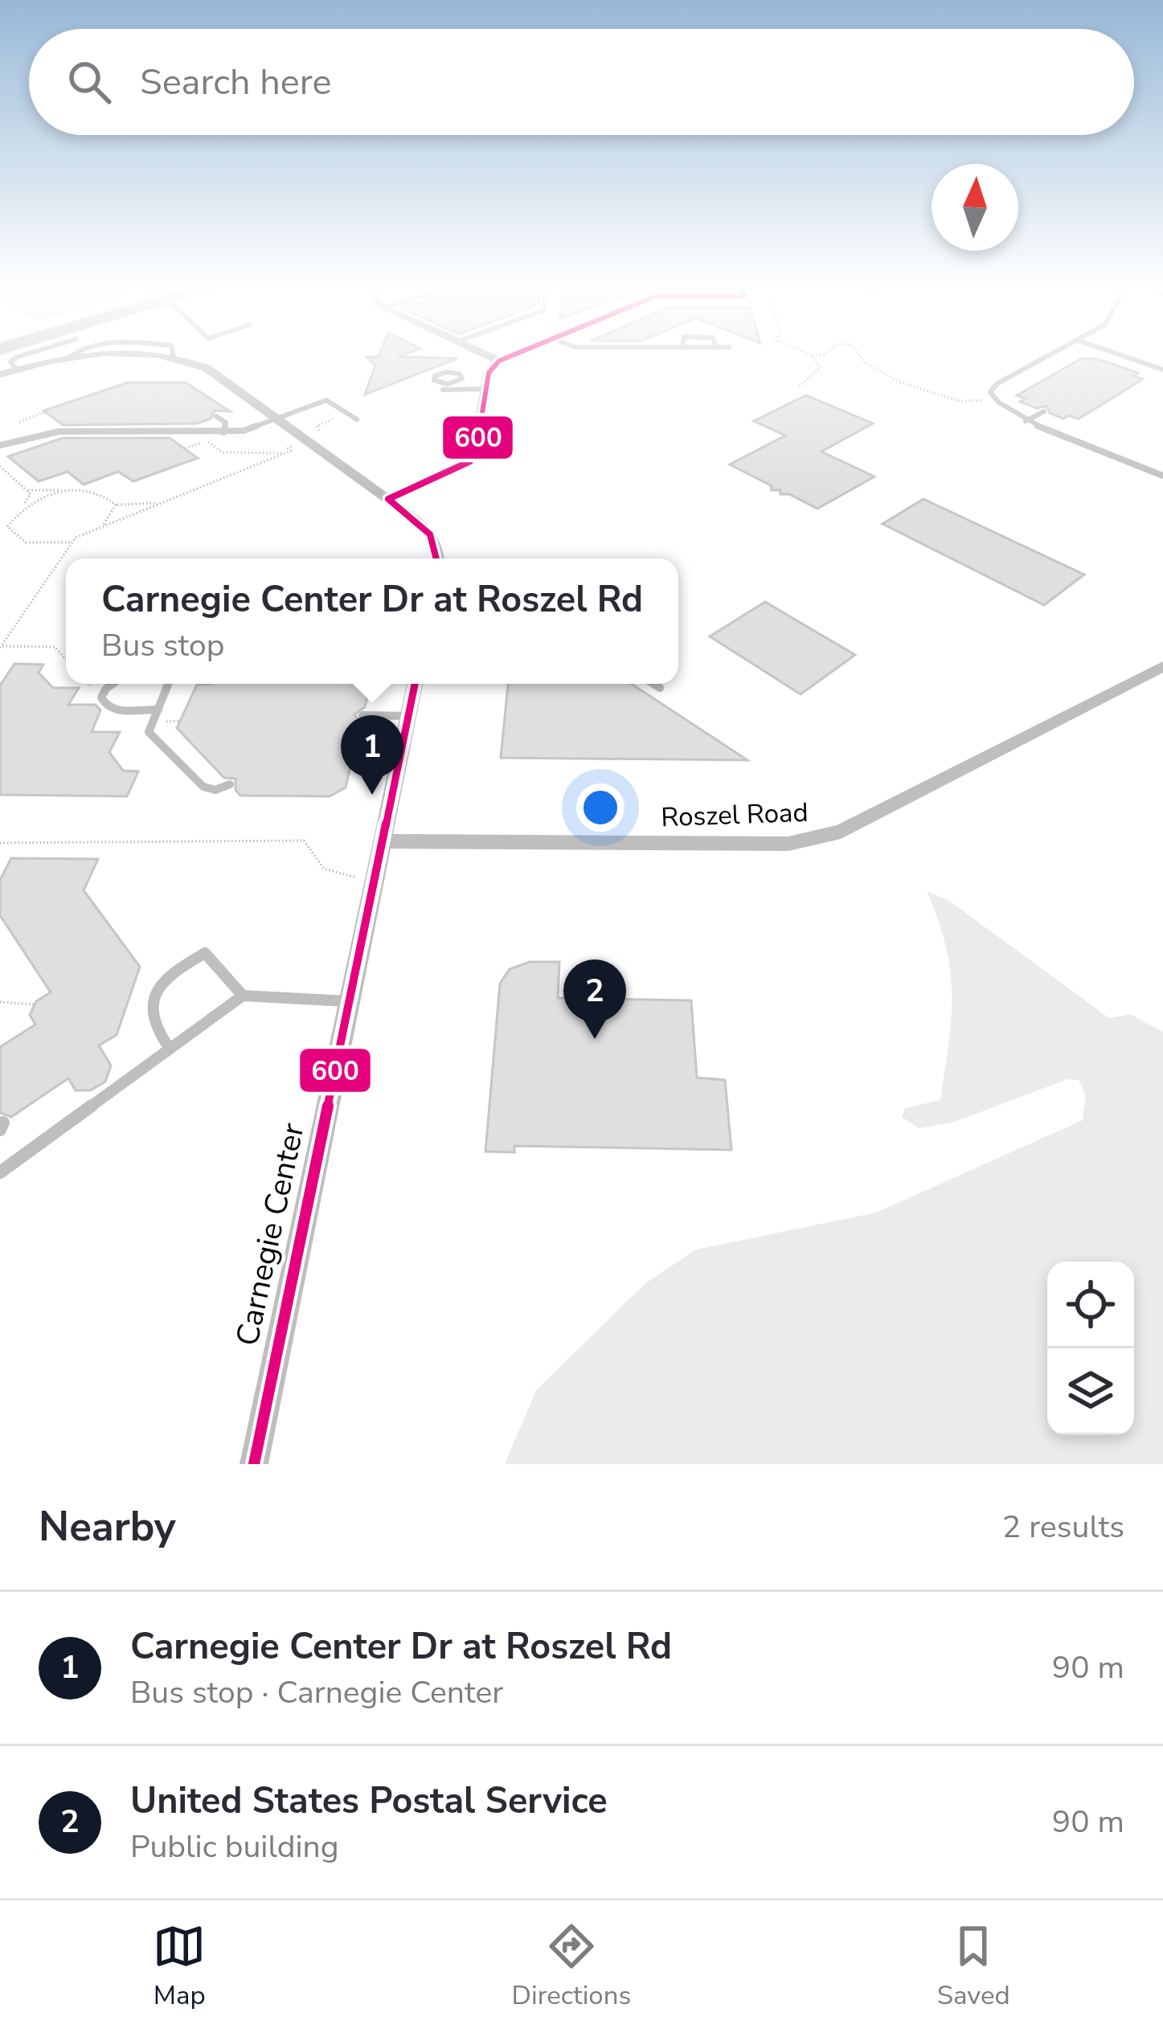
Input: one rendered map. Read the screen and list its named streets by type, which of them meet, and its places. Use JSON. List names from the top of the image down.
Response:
{
  "streets": {
    "street": ["Roszel Road", "Carnegie Center"]
  },
  "crossings": [
    ["Roszel Road", "Carnegie Center"]
  ],
  "lines": ["transit line 600"],
  "north": "top",
  "page": {
    "search": "Search here",
    "popup": ["Carnegie Center Dr at Roszel Rd", "Bus stop"],
    "pins": ["1", "2"],
    "heading": ["Nearby", "2 results"],
    "list": [
      {
        "mark": "1",
        "name": "Carnegie Center Dr at Roszel Rd",
        "note": "Bus stop · Carnegie Center",
        "value": "90 m"
      },
      {
        "mark": "2",
        "name": "United States Postal Service",
        "note": "Public building",
        "value": "90 m"
      }
    ],
    "nav": ["Map", "Directions", "Saved"]
  }
}
